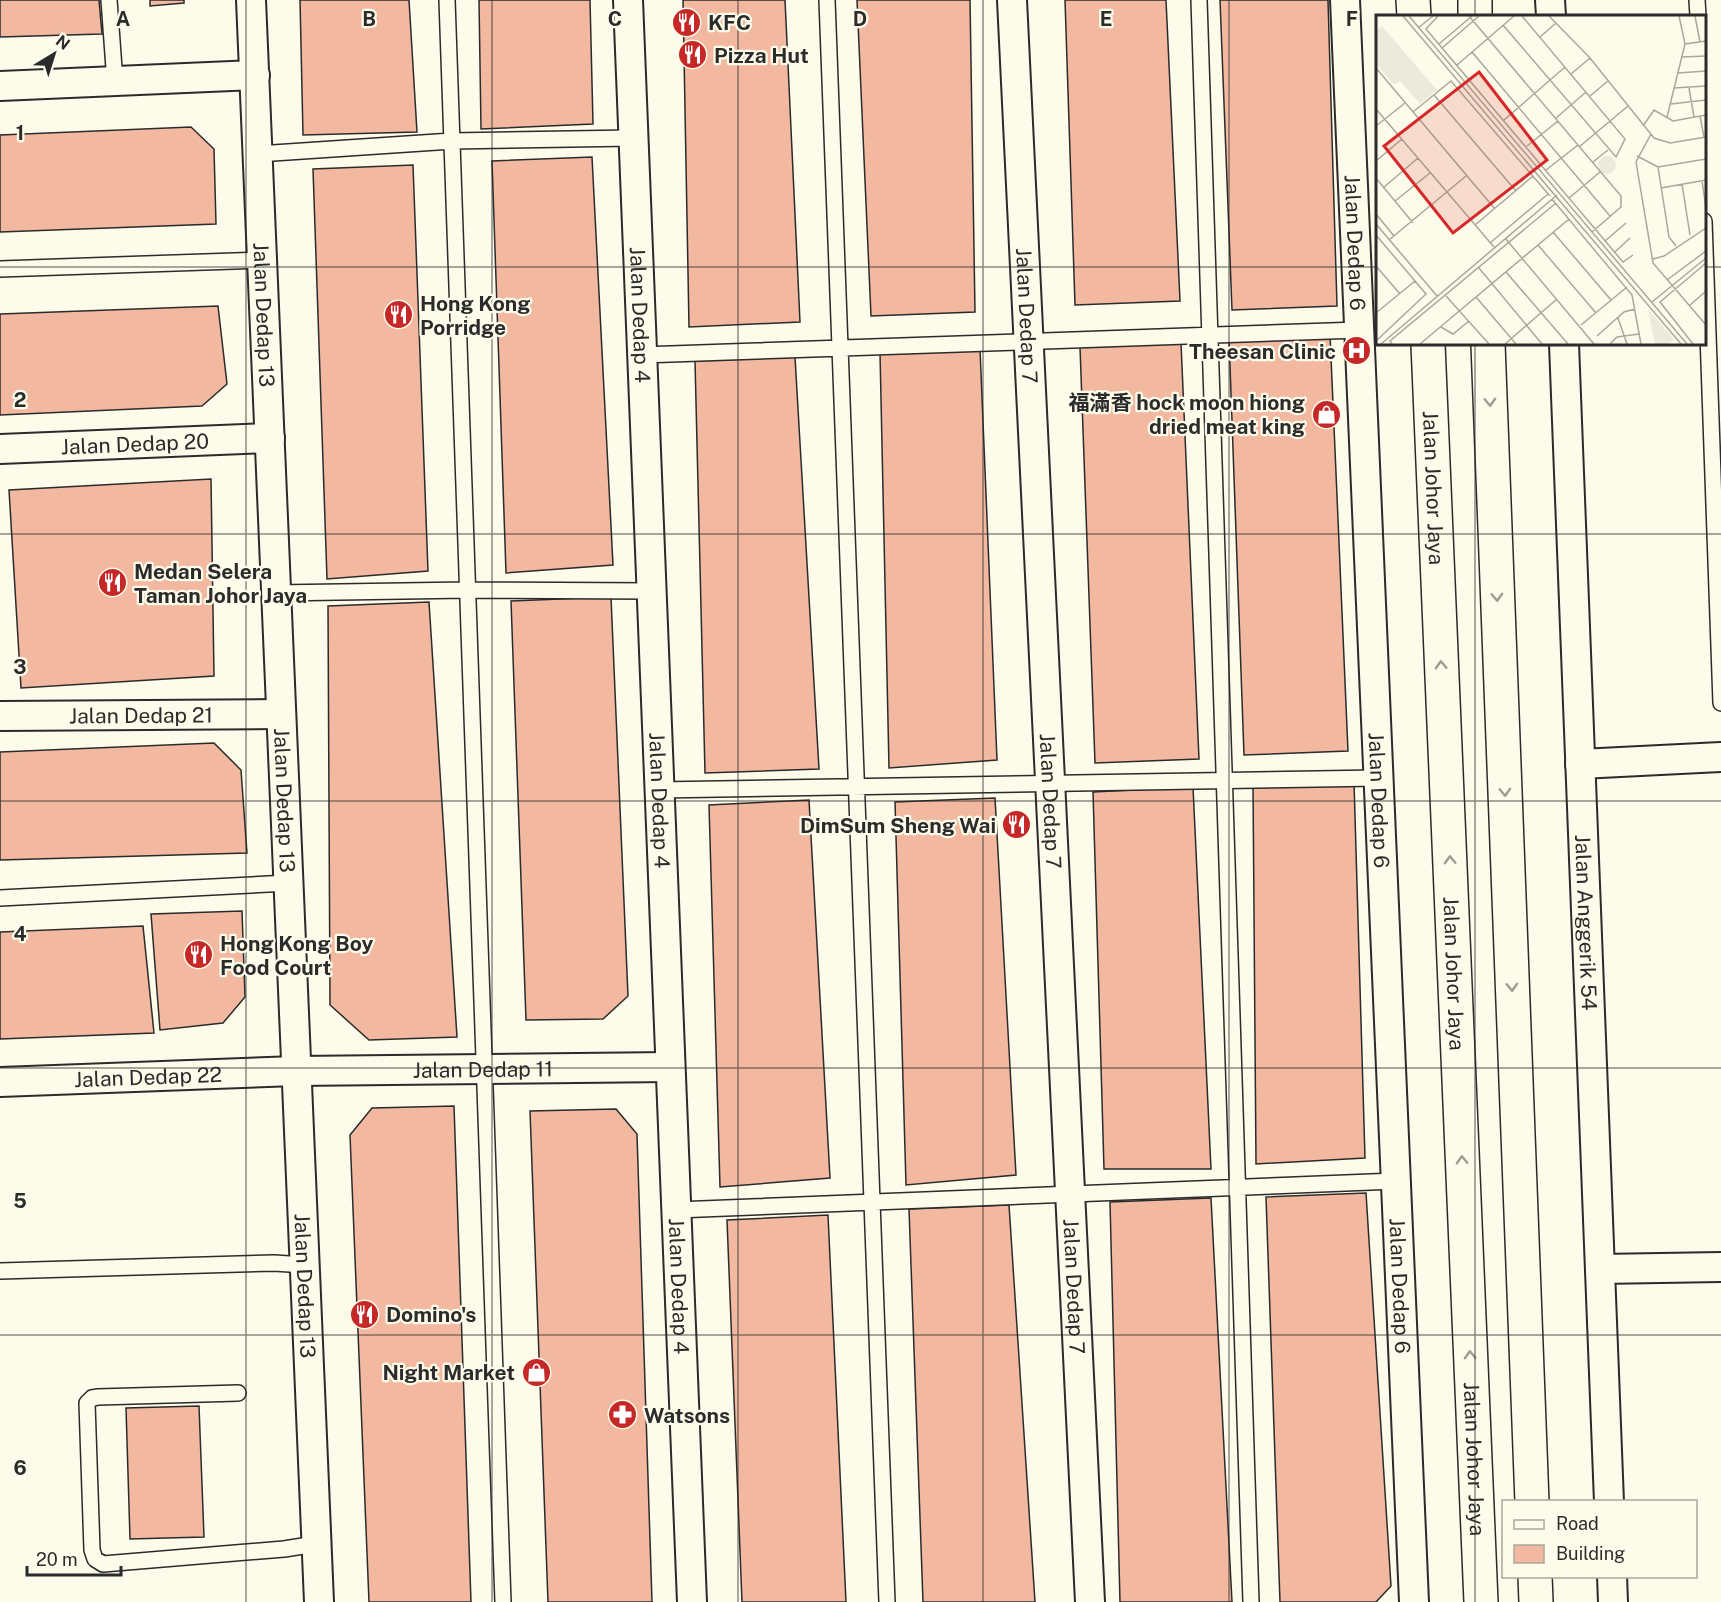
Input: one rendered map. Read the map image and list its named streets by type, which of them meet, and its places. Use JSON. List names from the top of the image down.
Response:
{
  "streets": {
    "main road": ["Jalan Johor Jaya"],
    "street": [
      "Jalan Dedap 6",
      "Jalan Dedap 13",
      "Jalan Dedap 4",
      "Jalan Dedap 7",
      "Jalan Dedap 20",
      "Jalan Dedap 21",
      "Jalan Anggerik 54",
      "Jalan Dedap 11",
      "Jalan Dedap 22"
    ]
  },
  "crossings": [
    ["Jalan Dedap 13", "Jalan Dedap 20"],
    ["Jalan Dedap 13", "Jalan Dedap 21"],
    ["Jalan Dedap 13", "Jalan Dedap 11"],
    ["Jalan Dedap 13", "Jalan Dedap 22"],
    ["Jalan Dedap 4", "Jalan Dedap 11"],
    ["Jalan Dedap 11", "Jalan Dedap 22"]
  ],
  "places": {
    "restaurant": [
      "KFC",
      "Pizza Hut",
      "Hong Kong Porridge",
      "Medan Selera Taman Johor Jaya",
      "DimSum Sheng Wai",
      "Hong Kong Boy Food Court",
      "Domino's"
    ],
    "hospital": ["Theesan Clinic"],
    "shop": ["福滿香 hock moon hiong dried meat king", "Night Market"],
    "pharmacy": ["Watsons"]
  },
  "legend": ["Road", "Building"],
  "scale_bar": "20 m",
  "north": "top right",
  "grid": {
    "columns": [
      "A",
      "B",
      "C",
      "D",
      "E",
      "F"
    ],
    "rows": [
      "1",
      "2",
      "3",
      "4",
      "5",
      "6"
    ]
  }
}
